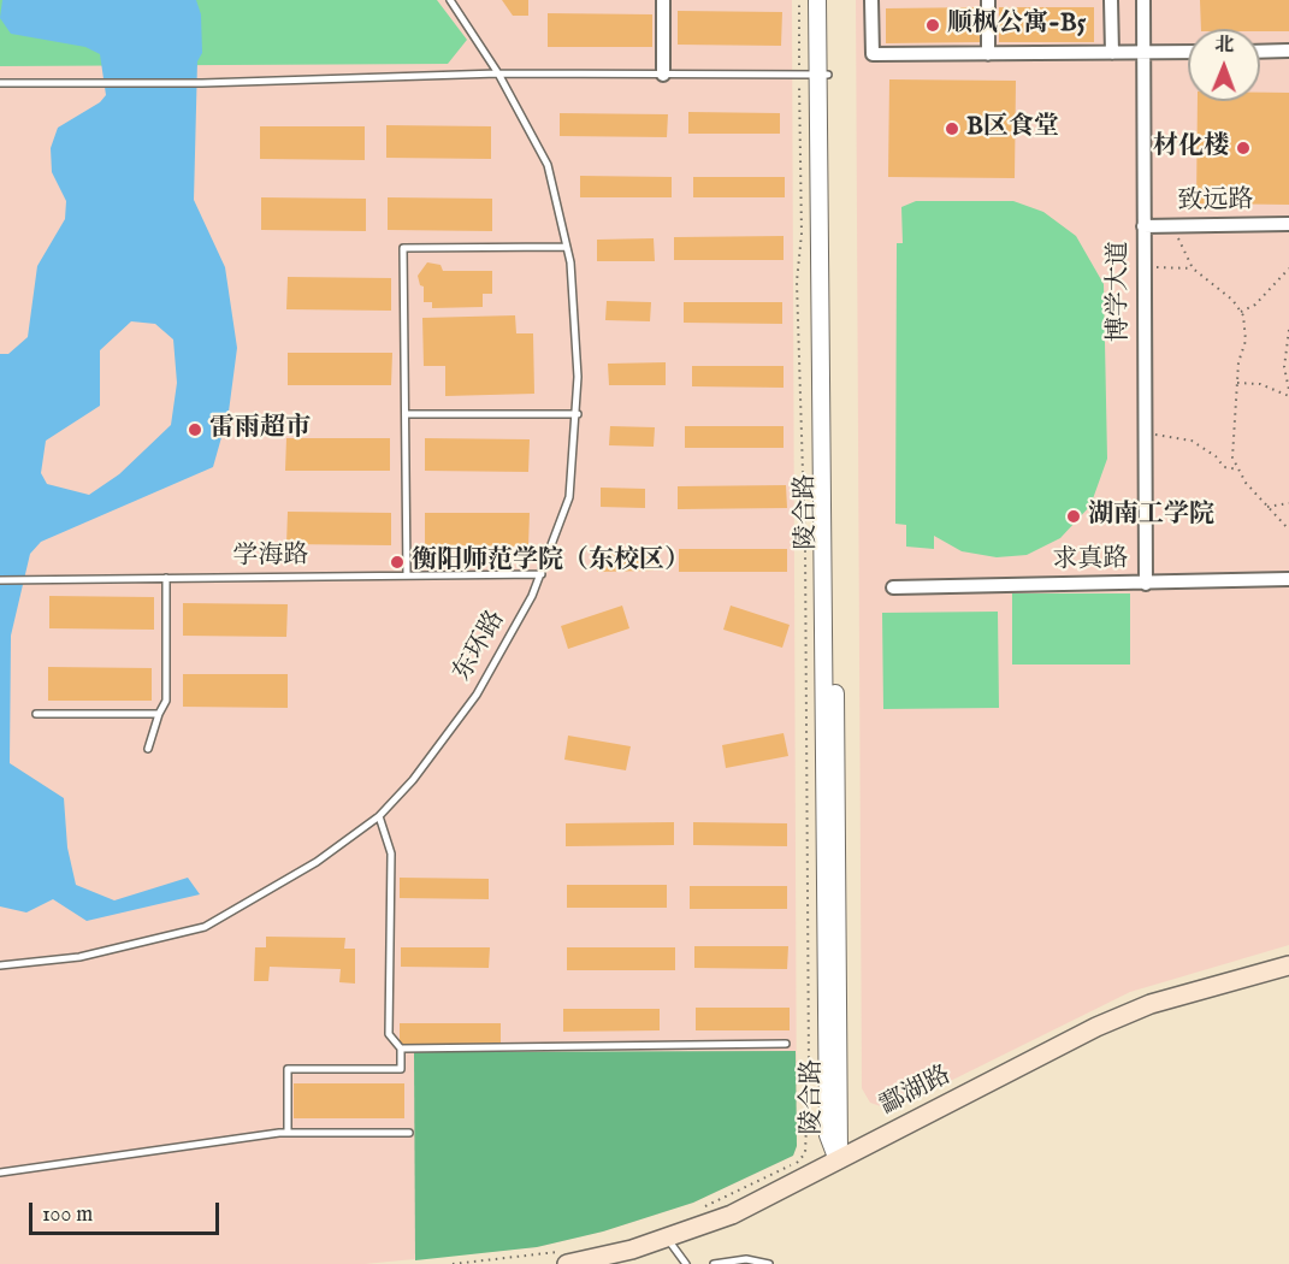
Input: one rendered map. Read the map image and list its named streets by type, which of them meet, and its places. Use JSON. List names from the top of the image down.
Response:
{
  "streets": {
    "main road": ["酃湖路"],
    "street": [
      "致远路",
      "博学大道",
      "陵合路",
      "求真路"
    ],
    "lane": ["学海路", "东环路"]
  },
  "crossings": [
    ["致远路", "博学大道"],
    ["博学大道", "求真路"],
    ["陵合路", "酃湖路"],
    ["学海路", "东环路"]
  ],
  "places": [
    "顺枫公寓-B5",
    "B区食堂",
    "材化楼",
    "雷雨超市",
    "湖南工学院",
    "衡阳师范学院（东校区）"
  ],
  "scale_bar": "100 m",
  "north": "top"
}
